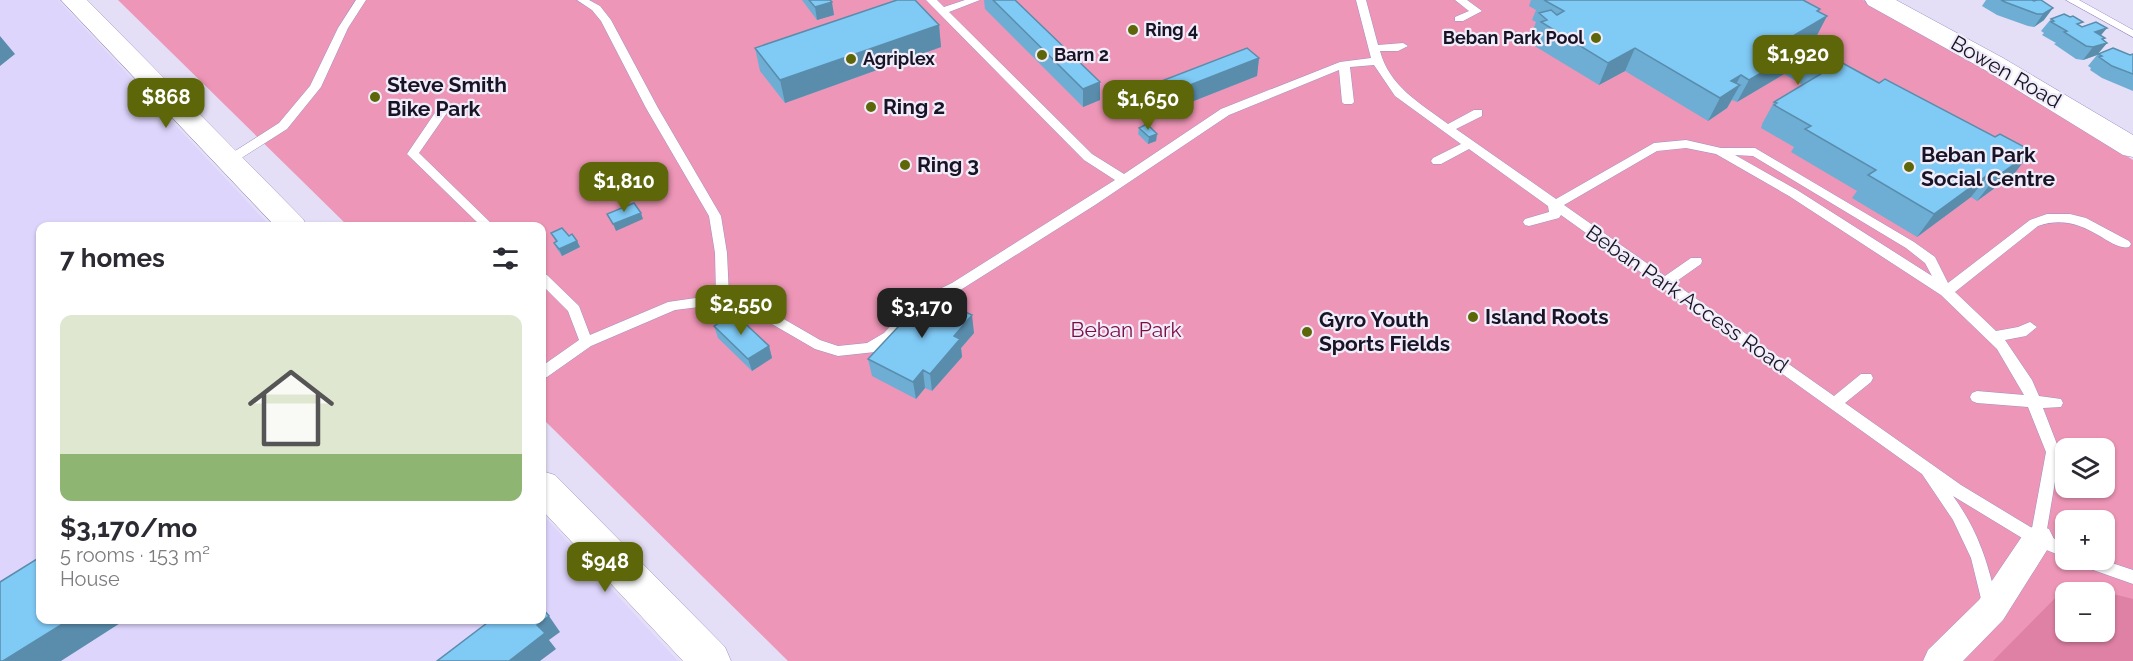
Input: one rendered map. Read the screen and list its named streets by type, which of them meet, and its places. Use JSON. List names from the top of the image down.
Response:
{
  "streets": {
    "street": ["Bowen Road"],
    "lane": ["Beban Park Access Road"]
  },
  "parks": ["Beban Park"],
  "places": [
    "Ring 4",
    "Beban Park Pool",
    "Barn 2",
    "Agriplex",
    "Steve Smith Bike Park",
    "Ring 2",
    "Ring 3",
    "Beban Park Social Centre",
    "Island Roots",
    "Gyro Youth Sports Fields"
  ],
  "page": {
    "price": [
      "$1,920",
      "$868",
      "$1,650",
      "$1,810",
      "$2,550",
      "$3,170",
      "$948"
    ],
    "heading": "7 homes",
    "list": [
      {
        "name": "$3,170/mo",
        "note": "5 rooms · 153 m² · House"
      }
    ],
    "map_buttons": ["+", "−"]
  }
}
